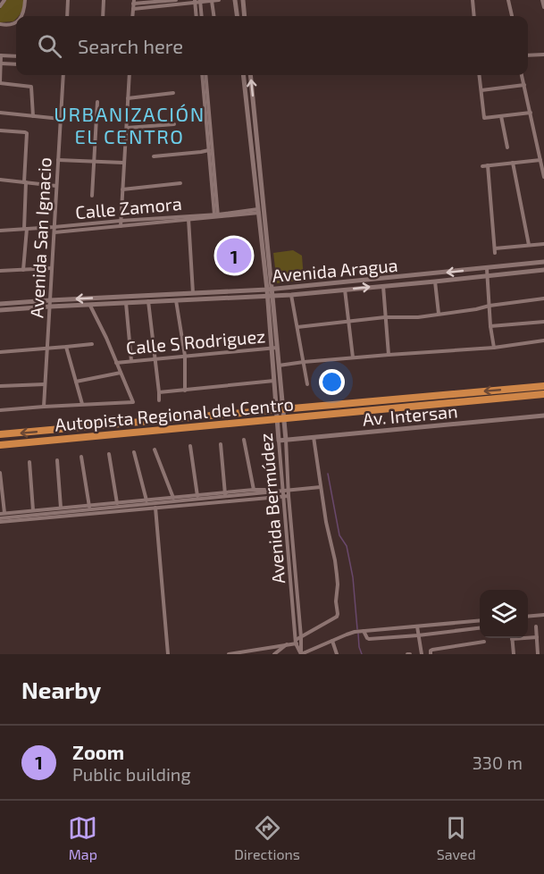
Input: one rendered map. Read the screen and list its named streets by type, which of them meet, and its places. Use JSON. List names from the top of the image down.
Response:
{
  "streets": {
    "highway": ["Autopista Regional del Centro"],
    "street": [
      "Calle Zamora",
      "Avenida San Ignacio",
      "Avenida Aragua",
      "Calle S Rodriguez",
      "Av. Intersan",
      "Avenida Bermúdez"
    ]
  },
  "crossings": [
    ["Calle Zamora", "Avenida San Ignacio"],
    ["Calle Zamora", "Avenida Bermúdez"],
    ["Avenida San Ignacio", "Avenida Aragua"],
    ["Avenida Aragua", "Avenida Bermúdez"],
    ["Calle S Rodriguez", "Avenida Bermúdez"],
    ["Av. Intersan", "Avenida Bermúdez"]
  ],
  "districts": ["URBANIZACIÓN EL CENTRO"],
  "page": {
    "search": "Search here",
    "pins": "1",
    "heading": "Nearby",
    "list": [
      {
        "mark": "1",
        "name": "Zoom",
        "note": "Public building",
        "value": "330 m"
      }
    ],
    "nav": ["Map", "Directions", "Saved"]
  }
}
